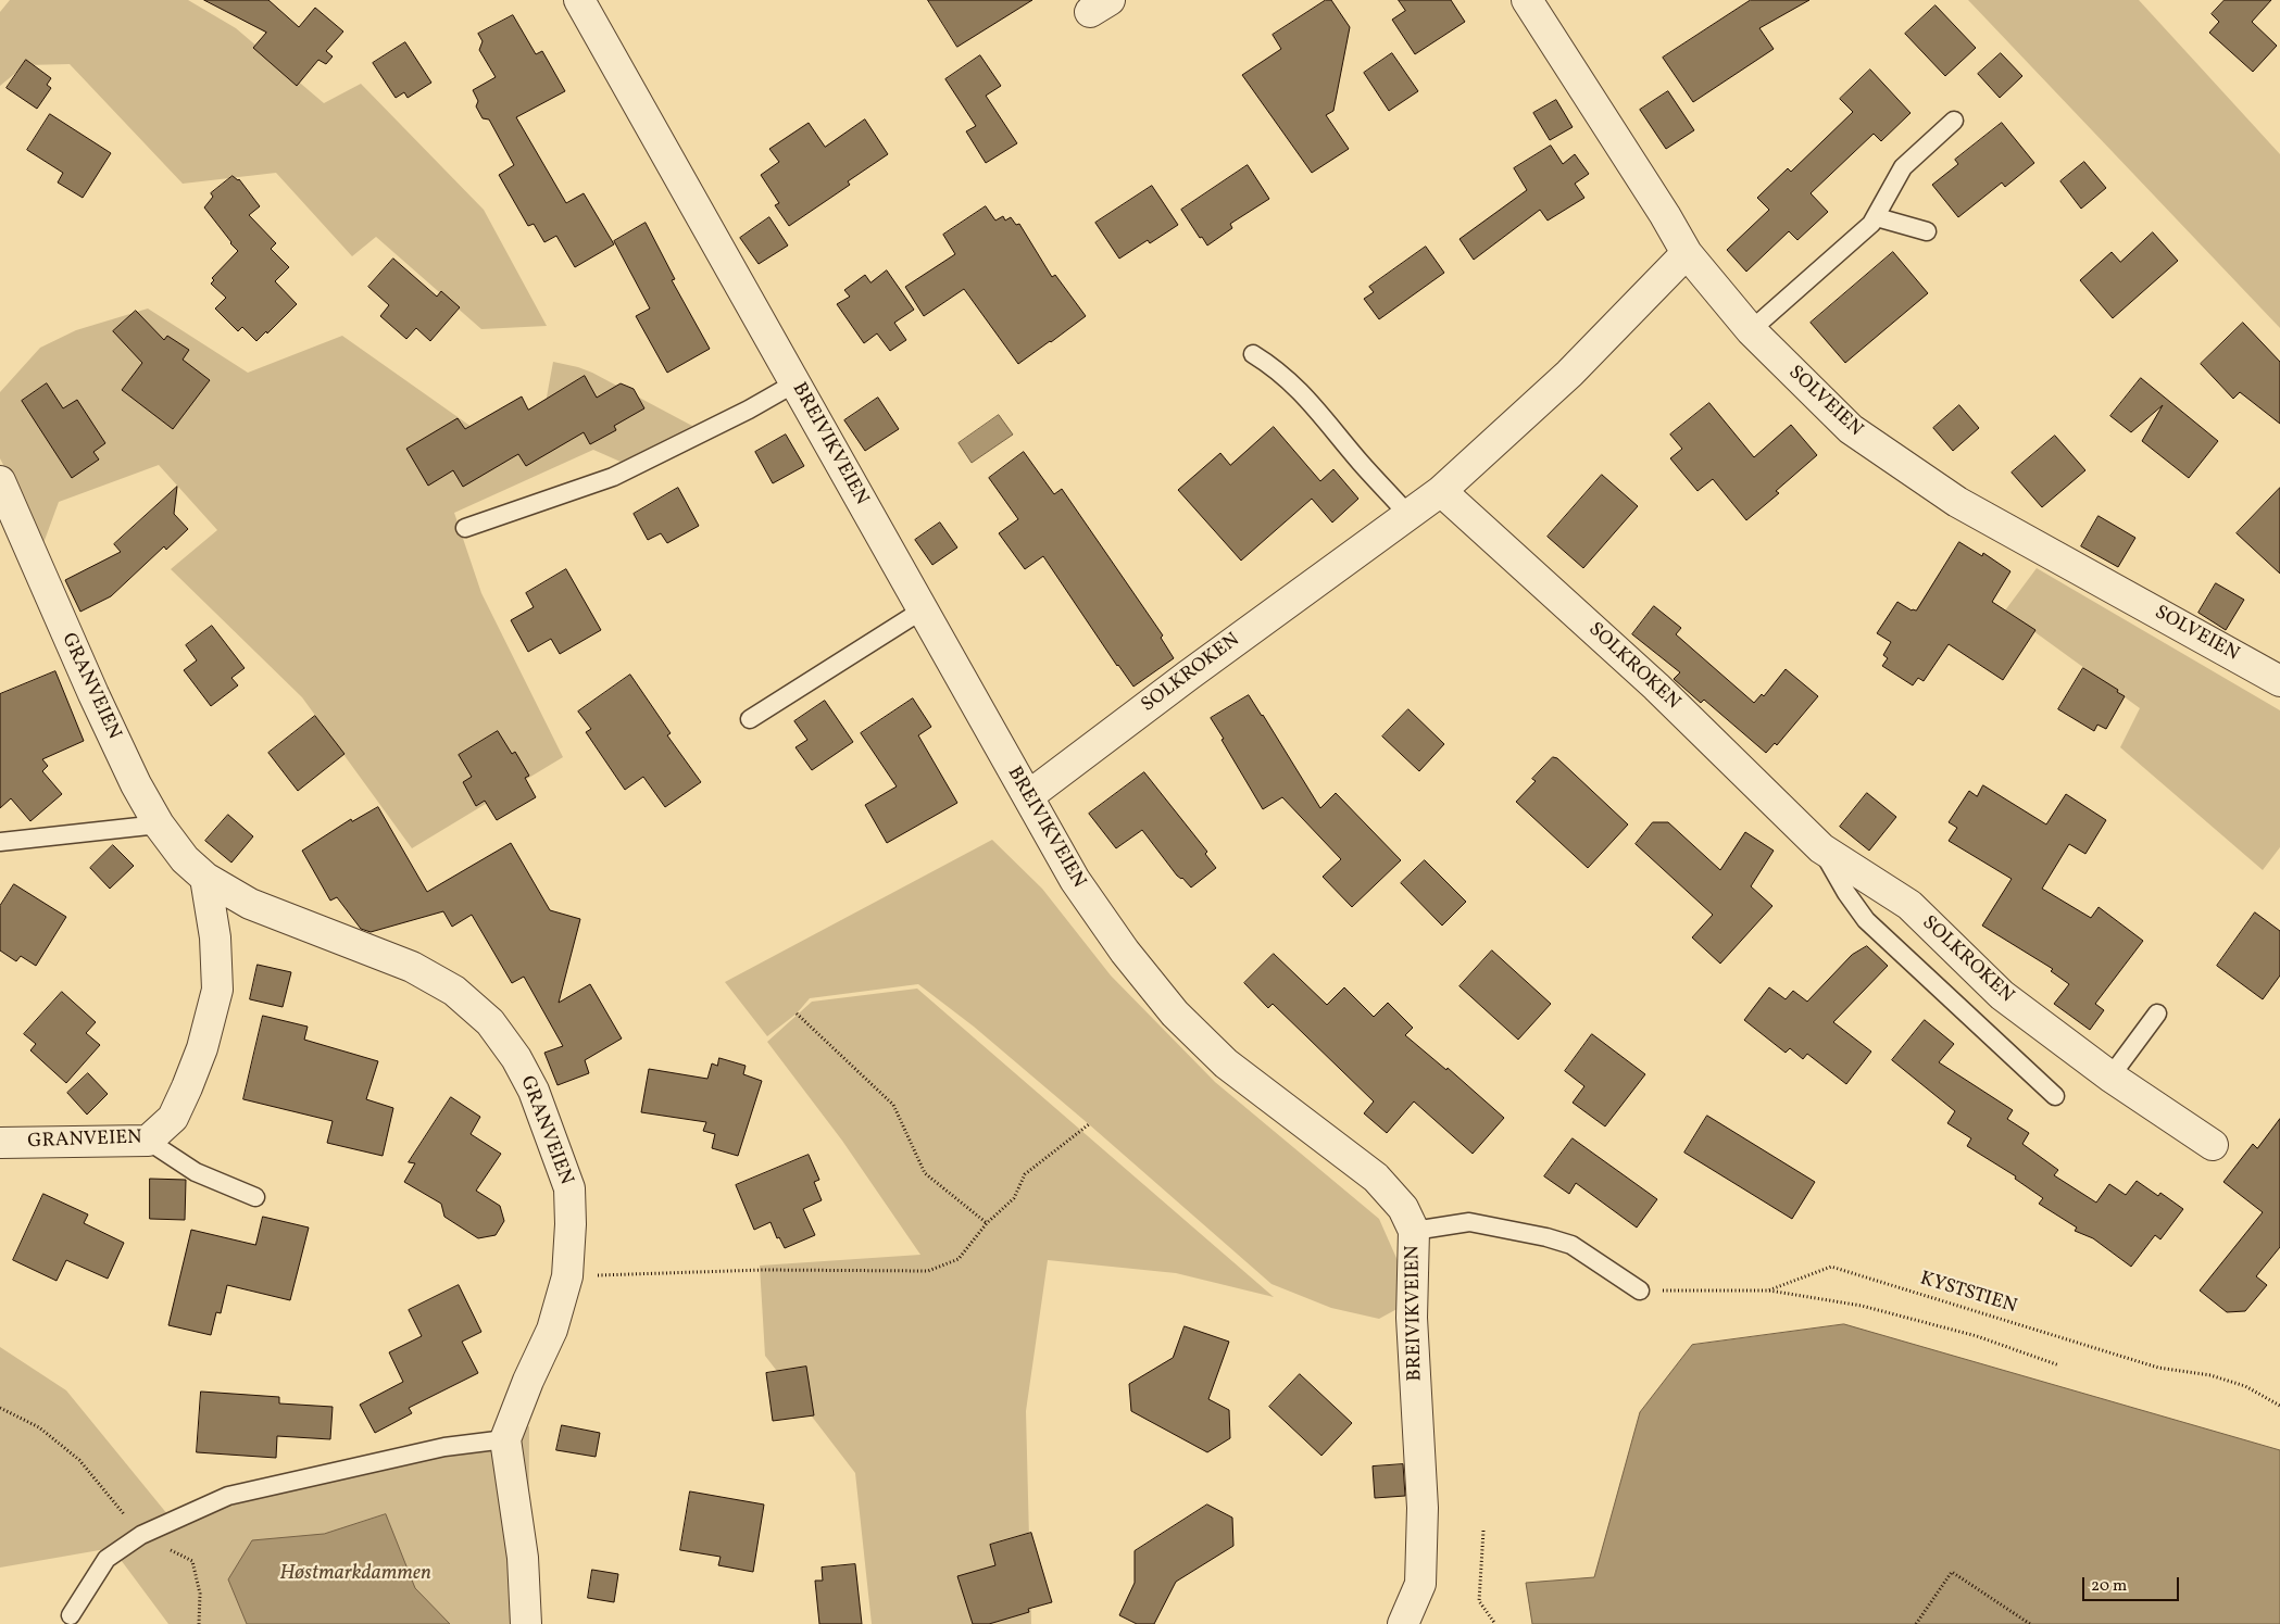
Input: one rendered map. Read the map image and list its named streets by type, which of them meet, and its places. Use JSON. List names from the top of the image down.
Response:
{
  "streets": {
    "street": [
      "SOLVEIEN",
      "BREIVIKVEIEN",
      "SOLKROKEN",
      "GRANVEIEN"
    ],
    "path": ["KYSTSTIEN"]
  },
  "crossings": [
    ["SOLVEIEN", "SOLKROKEN"],
    ["BREIVIKVEIEN", "SOLKROKEN"]
  ],
  "water": ["Høstmarkdammen"],
  "scale_bar": "20 m"
}
